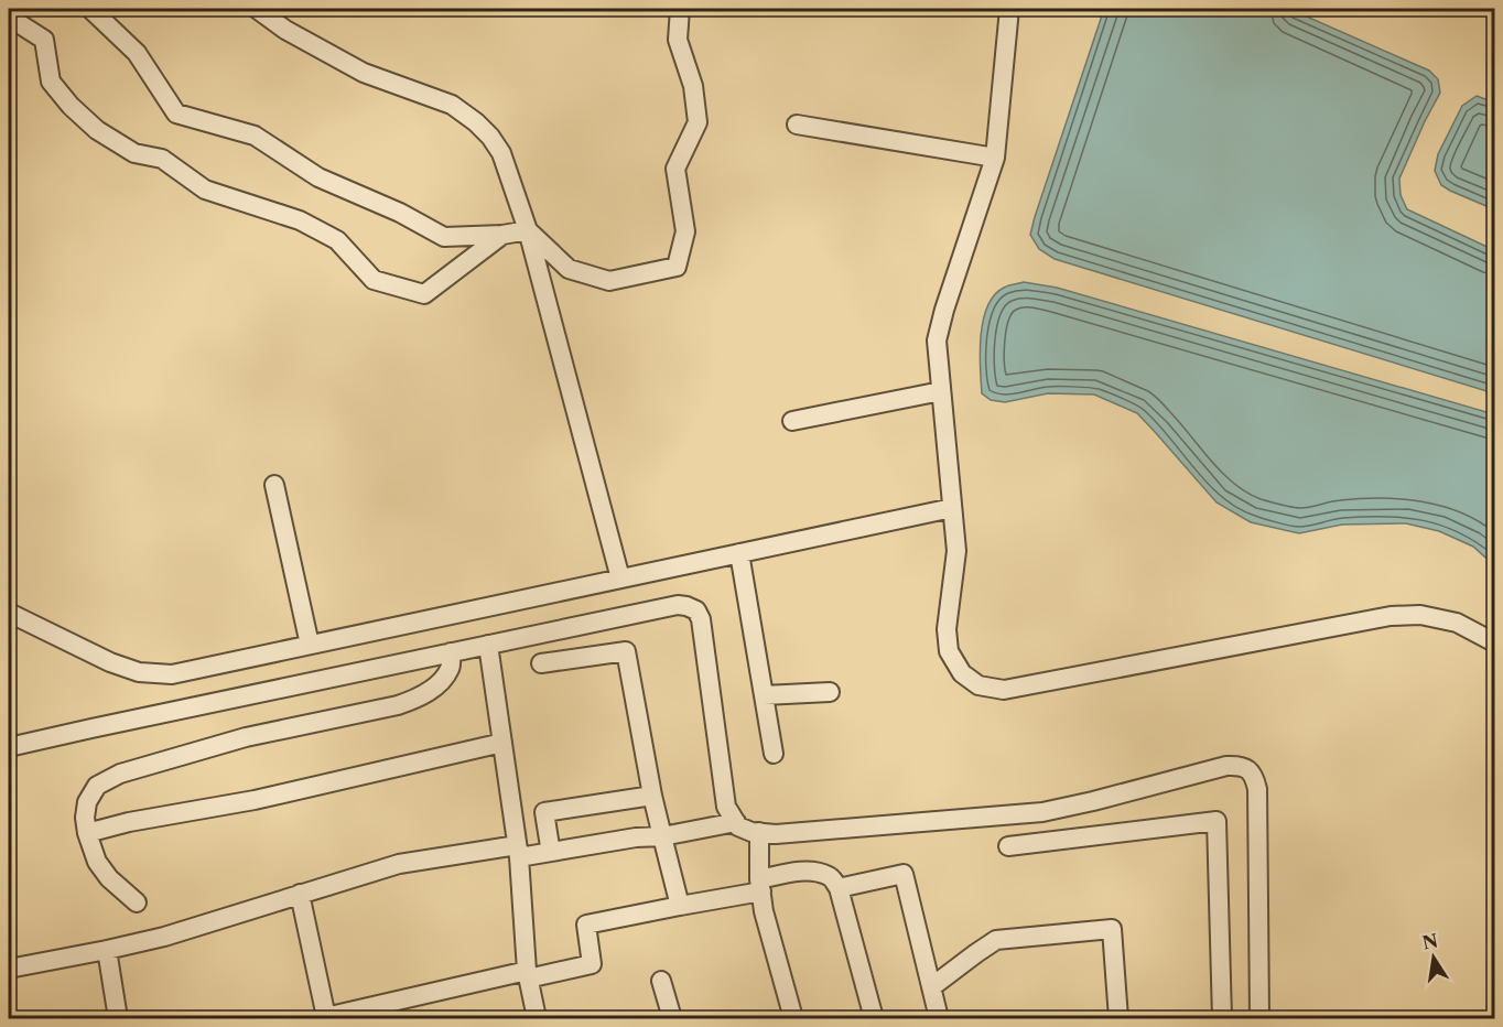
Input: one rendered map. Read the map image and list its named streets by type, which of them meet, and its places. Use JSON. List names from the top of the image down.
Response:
{
  "north": "top"
}
